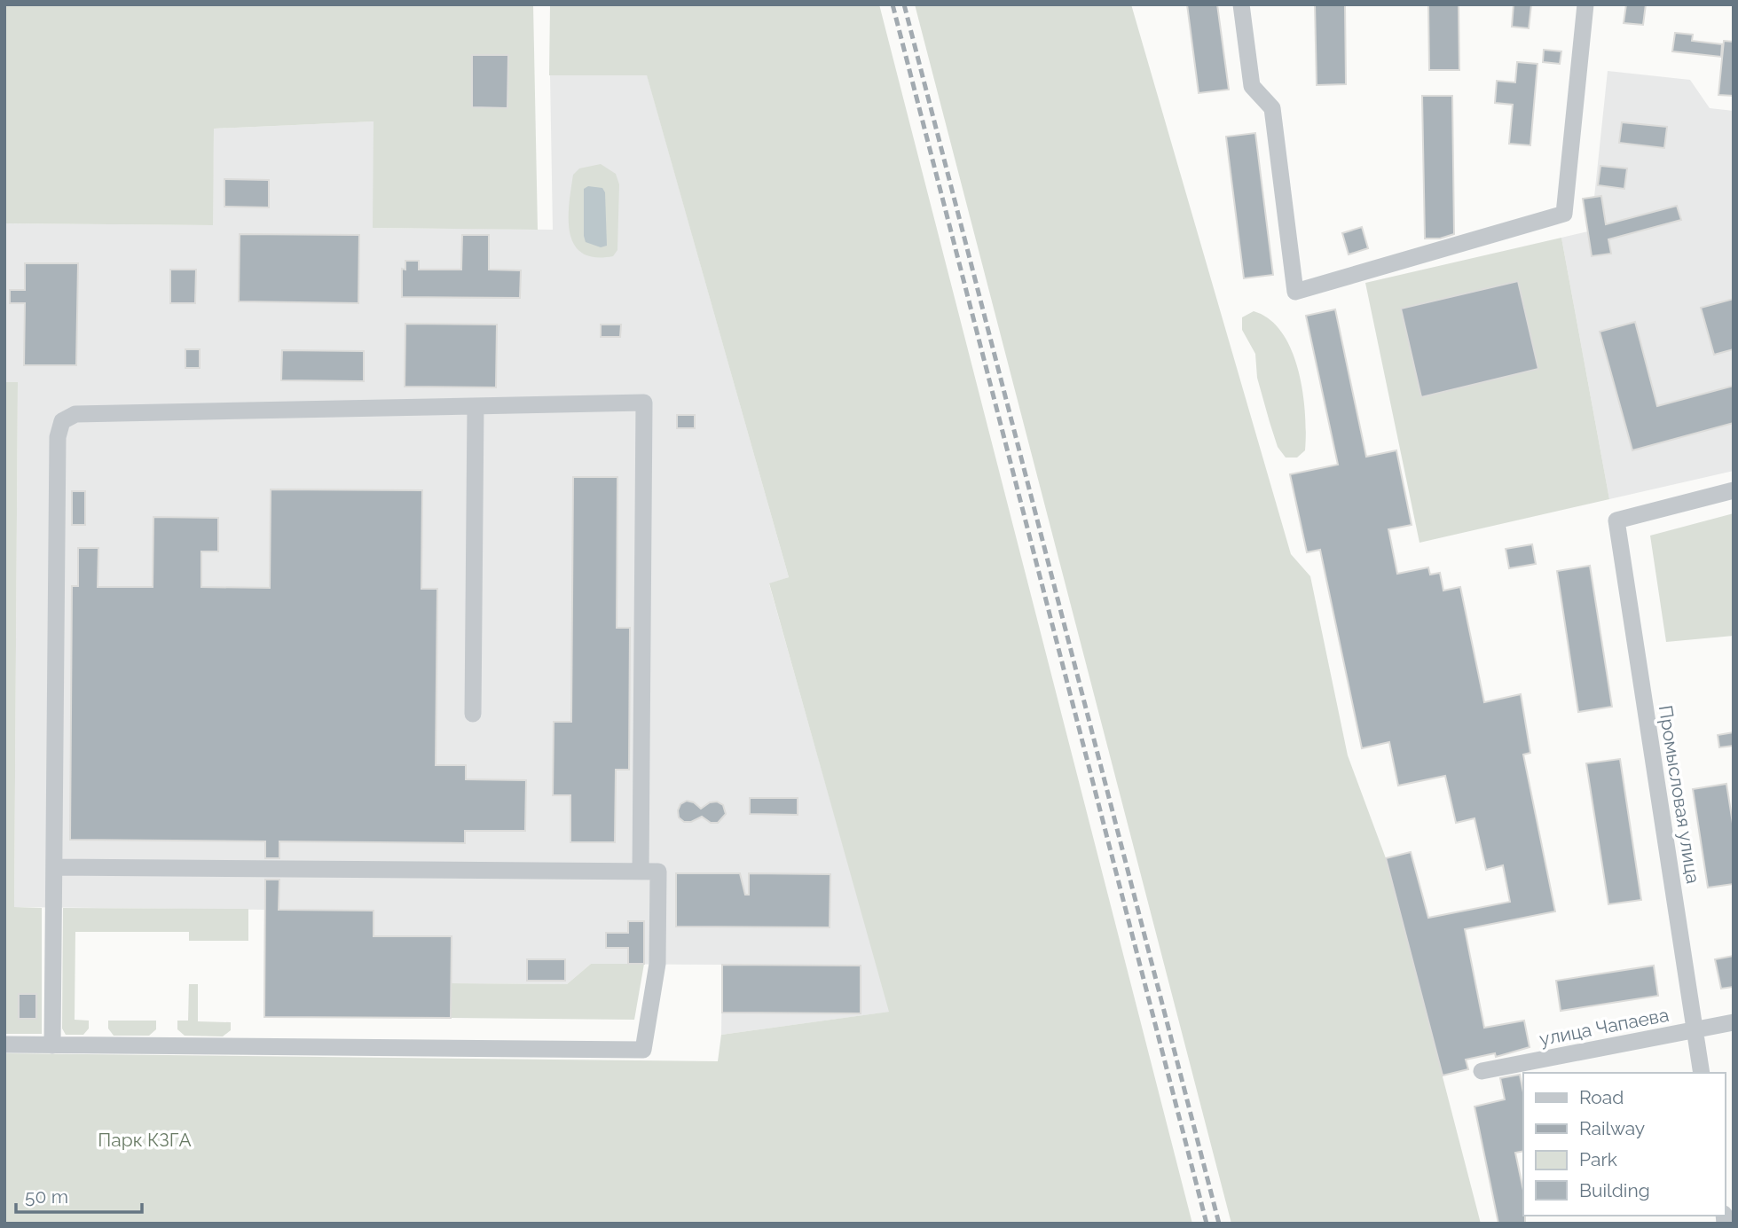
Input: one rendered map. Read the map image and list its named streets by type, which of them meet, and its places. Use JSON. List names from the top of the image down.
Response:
{
  "streets": {
    "street": ["Промысловая улица", "улица Чапаева"]
  },
  "crossings": [
    ["Промысловая улица", "улица Чапаева"]
  ],
  "parks": ["Парк КЗГА"],
  "legend": [
    "Road",
    "Railway",
    "Park",
    "Building"
  ],
  "scale_bar": "50 m"
}
